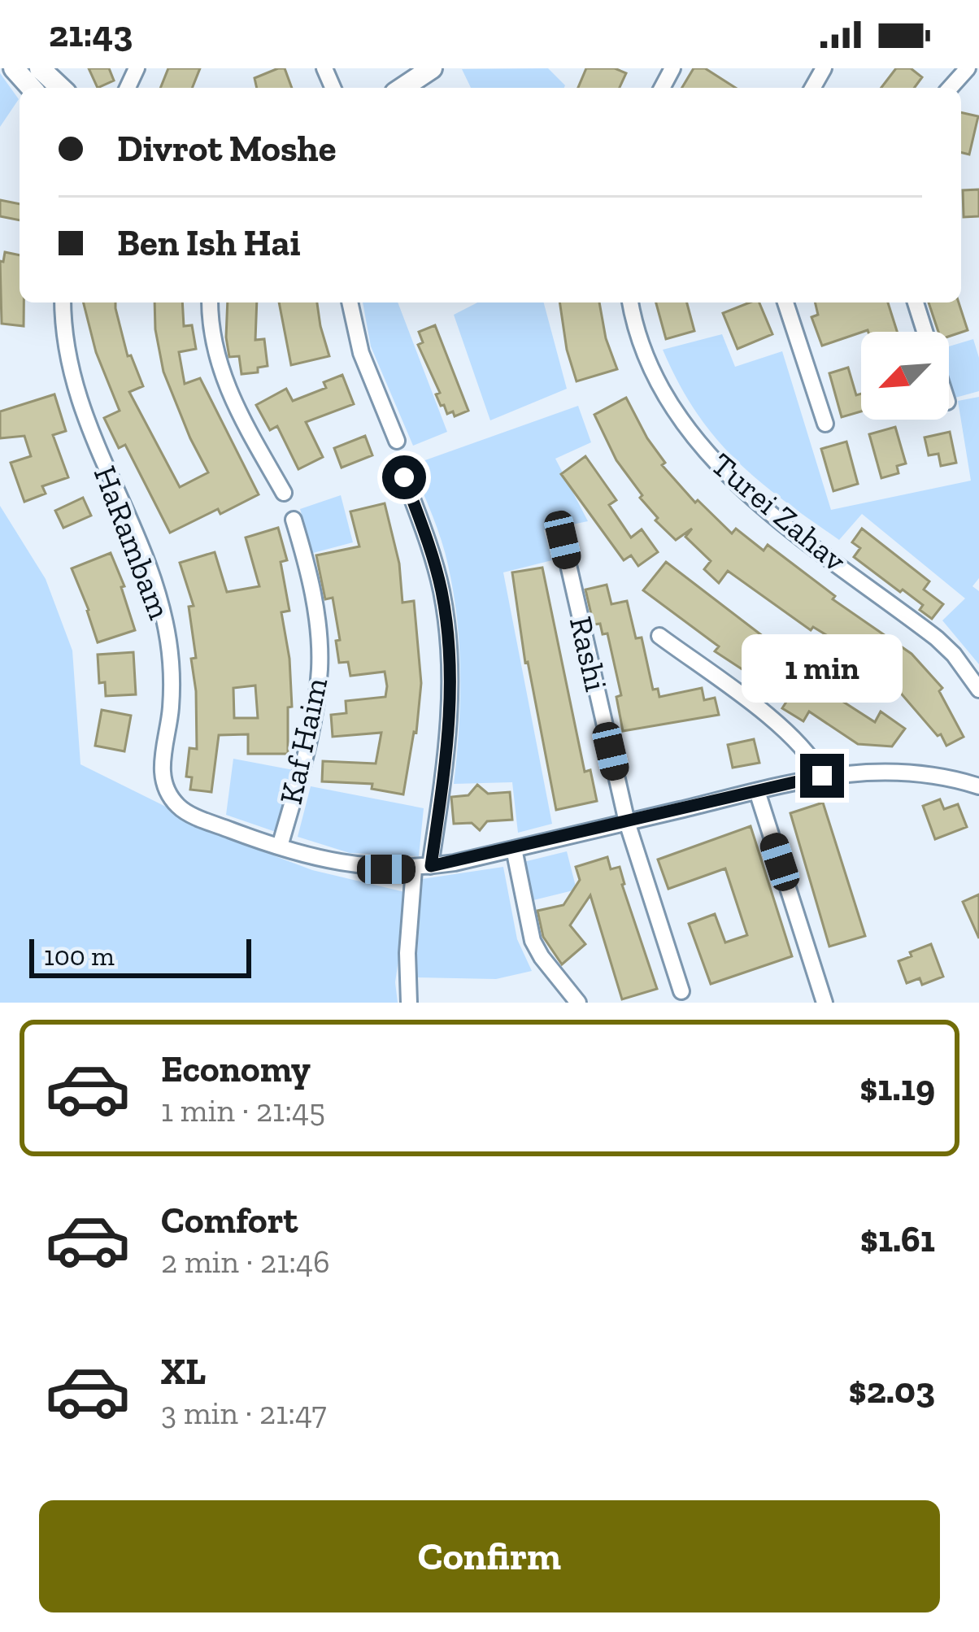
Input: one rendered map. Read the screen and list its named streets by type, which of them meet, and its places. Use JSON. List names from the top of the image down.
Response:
{
  "streets": {
    "street": [
      "Turei Zahav",
      "HaRambam",
      "Rashi",
      "Kaf Haim"
    ]
  },
  "crossings": [
    ["HaRambam", "Kaf Haim"]
  ],
  "scale_bar": "100 m",
  "north": "bottom left",
  "page": {
    "status": "21:43",
    "banner": ["Divrot Moshe", "Ben Ish Hai"],
    "bubble": "1 min",
    "scale": "100 m",
    "list": [
      {
        "name": "Economy",
        "note": "1 min · 21:45",
        "value": "$1.19"
      },
      {
        "name": "Comfort",
        "note": "2 min · 21:46",
        "value": "$1.61"
      },
      {
        "name": "XL",
        "note": "3 min · 21:47",
        "value": "$2.03"
      }
    ],
    "buttons": "Confirm"
  }
}
